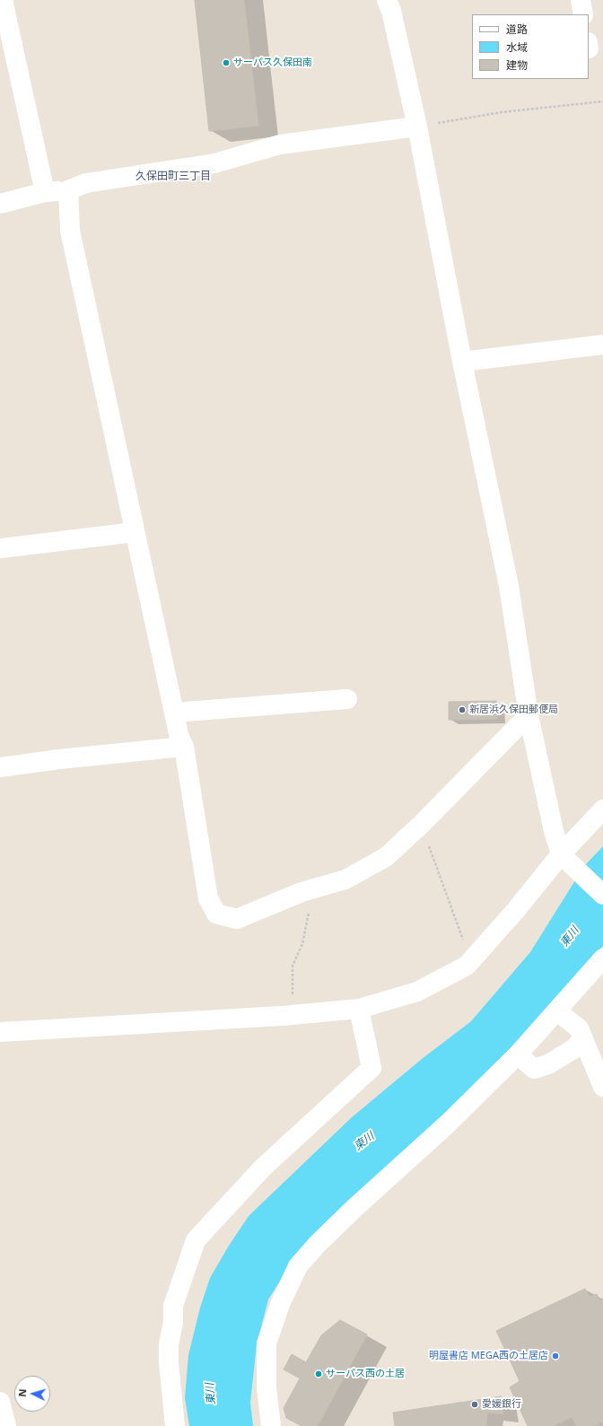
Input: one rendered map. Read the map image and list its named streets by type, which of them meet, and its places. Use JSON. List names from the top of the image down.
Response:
{
  "districts": ["久保田町三丁目"],
  "water": ["東川"],
  "places": [
    "サーパス久保田南",
    "新居浜久保田郵便局",
    "明屋書店 MEGA西の土居店",
    "サーパス西の土居",
    "愛媛銀行"
  ],
  "legend": ["道路", "水域", "建物"],
  "north": "left"
}
